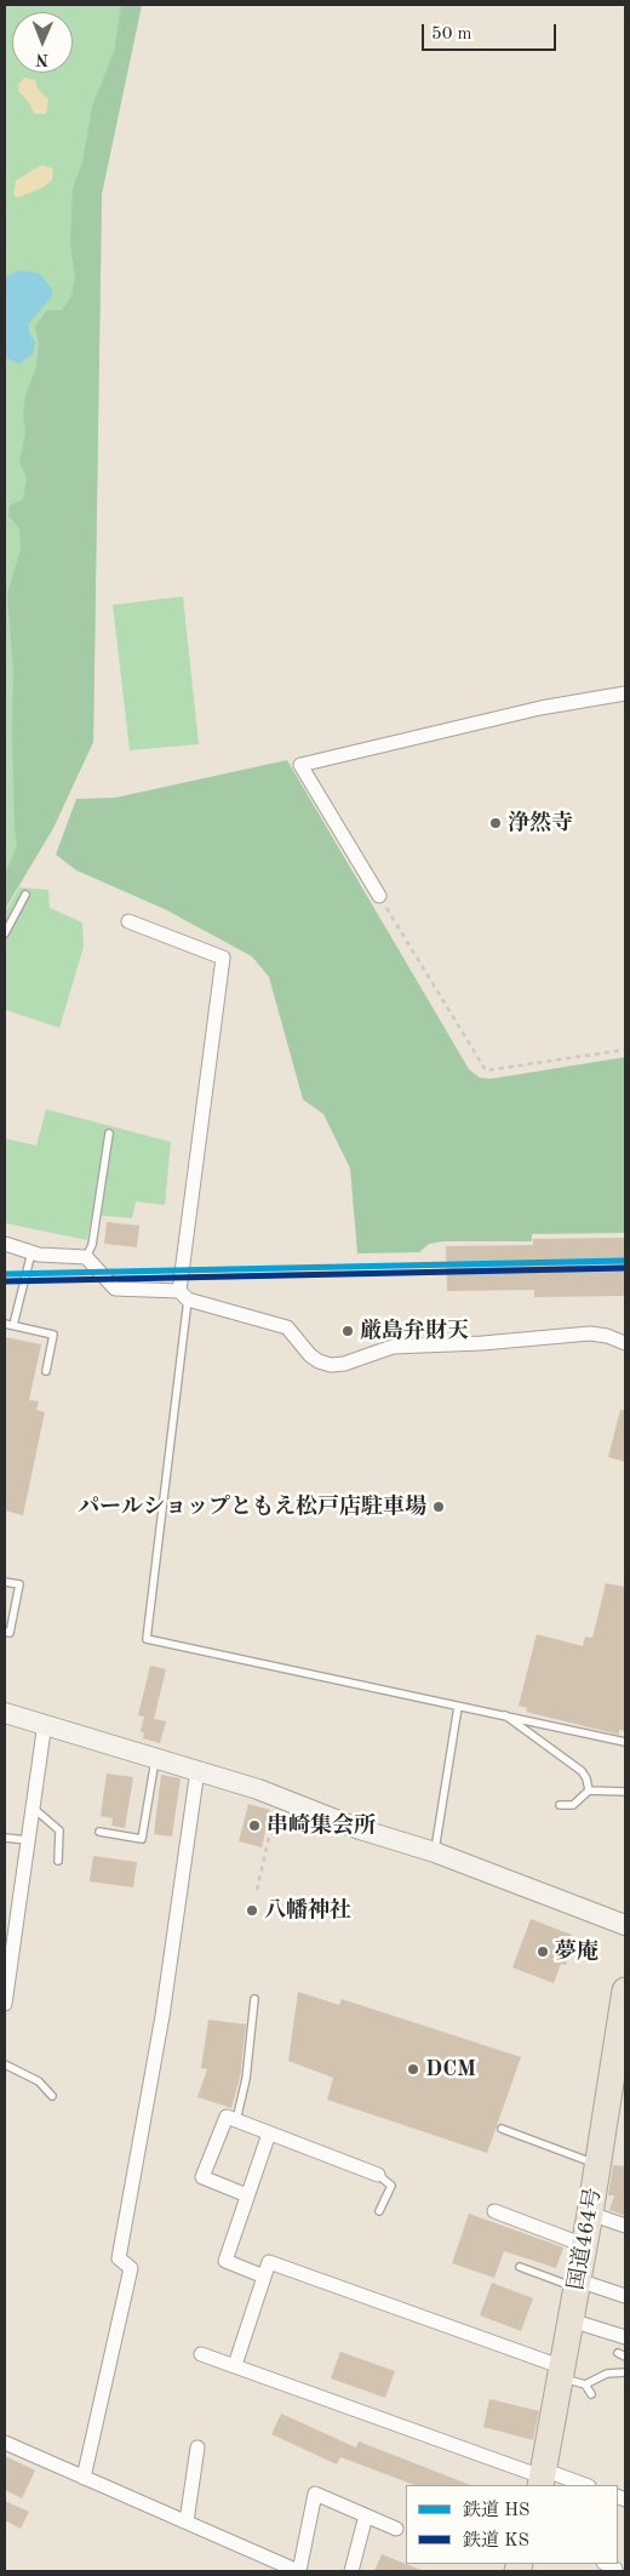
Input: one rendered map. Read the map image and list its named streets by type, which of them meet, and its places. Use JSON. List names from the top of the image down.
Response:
{
  "streets": {
    "highway": ["国道464号"]
  },
  "places": [
    "浄然寺",
    "厳島弁財天",
    "パールショップともえ松戸店駐車場",
    "串崎集会所",
    "八幡神社",
    "夢庵",
    "DCM"
  ],
  "lines": ["rail line HS", "rail line KS"],
  "legend": ["鉄道 HS", "鉄道 KS"],
  "scale_bar": "50 m",
  "north": "bottom"
}
